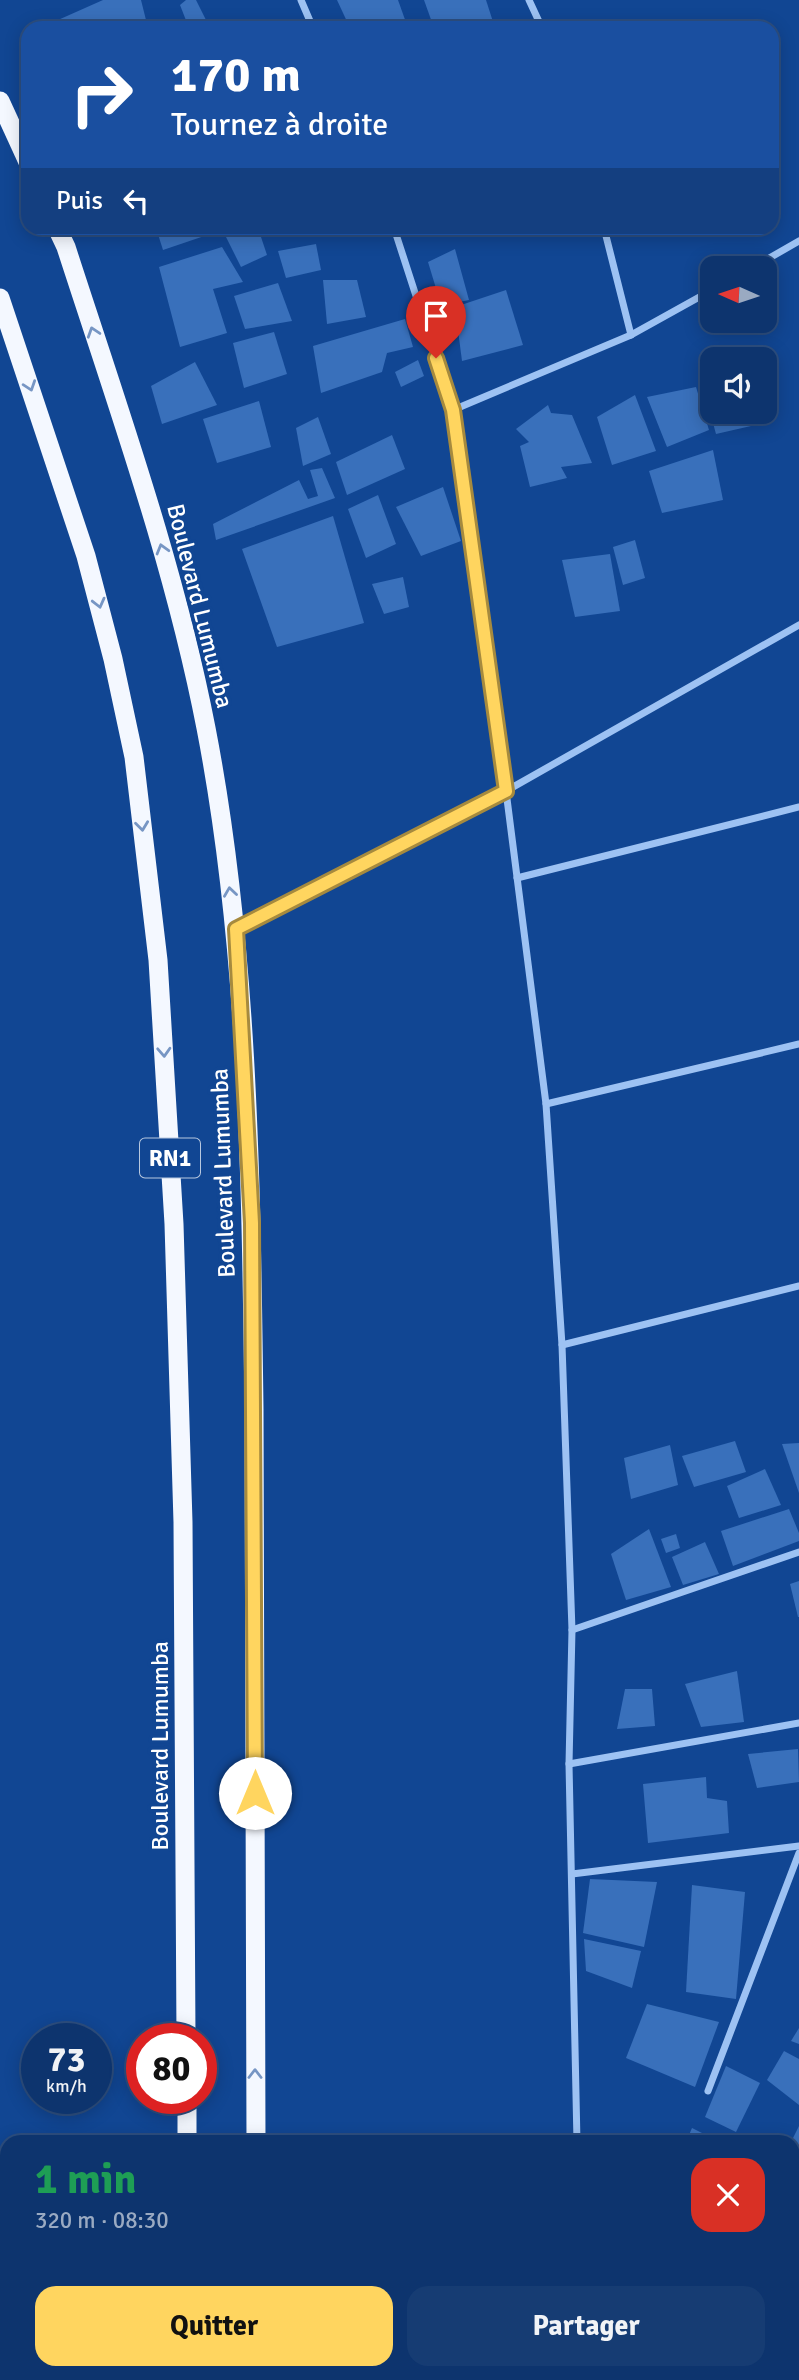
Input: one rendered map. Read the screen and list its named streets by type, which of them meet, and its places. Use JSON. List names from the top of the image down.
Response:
{
  "streets": {
    "highway": ["Boulevard Lumumba", "RN1"]
  },
  "north": "left",
  "page": {
    "turn": ["170 m", "Tournez à droite"],
    "then": "Puis",
    "speed": "73 km/h",
    "limit": "80",
    "heading": ["1 min", "320 m · 08:30"],
    "buttons": ["Quitter", "Partager"]
  }
}
